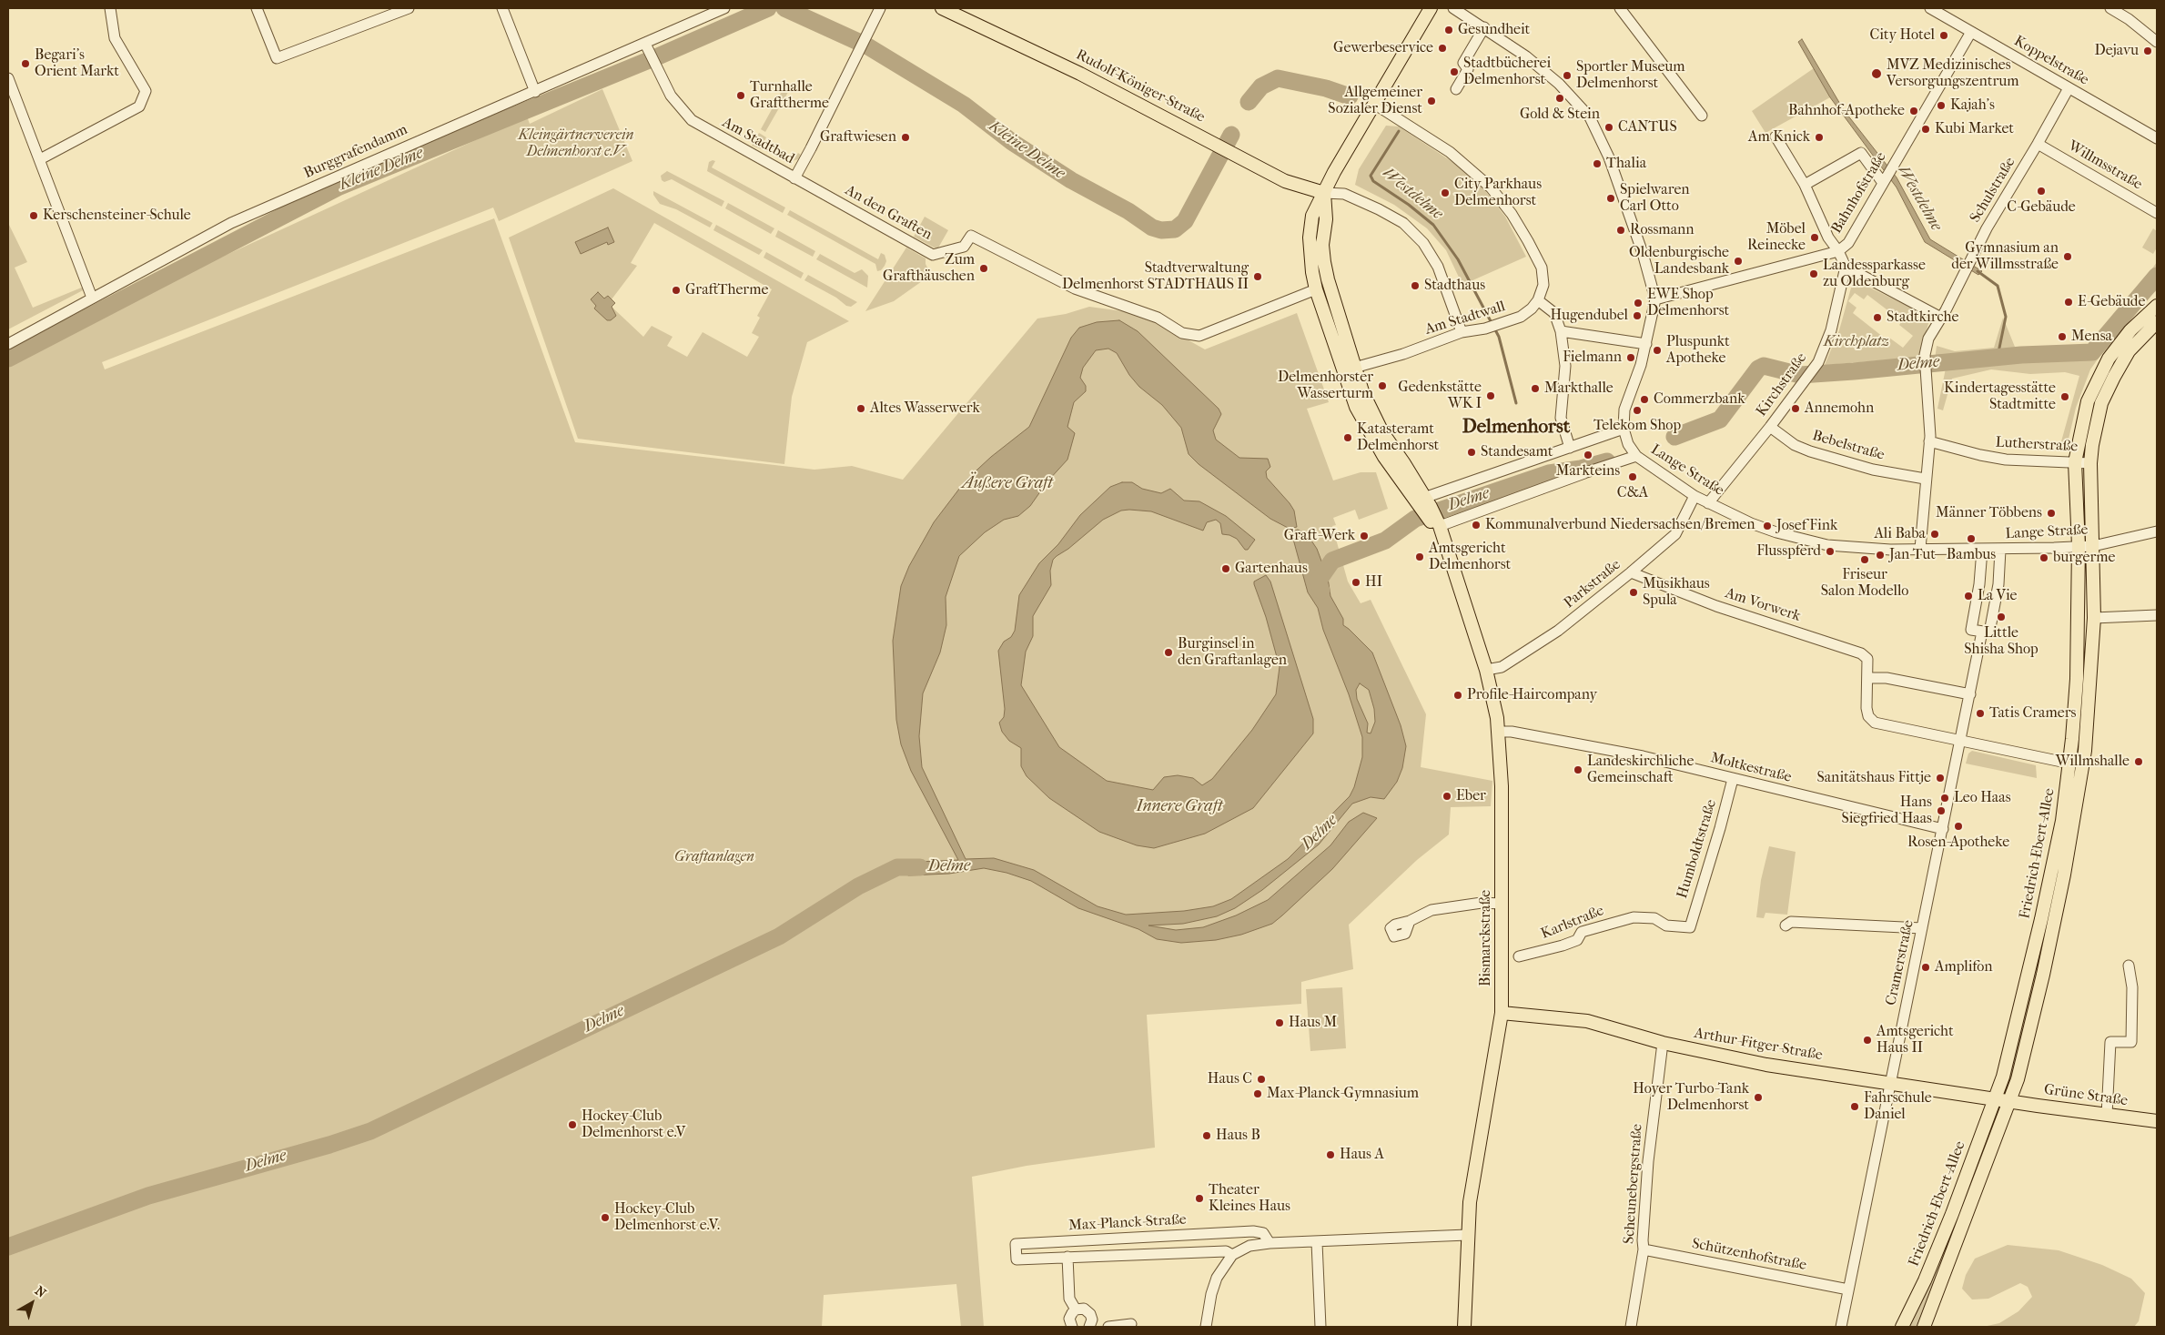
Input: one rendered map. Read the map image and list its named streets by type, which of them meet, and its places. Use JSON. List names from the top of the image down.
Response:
{
  "streets": {
    "main road": [
      "Rudolf-Königer-Straße",
      "Friedrich-Ebert-Allee",
      "Bismarckstraße",
      "Arthur-Fitger-Straße",
      "Grüne Straße"
    ],
    "street": [
      "Koppelstraße",
      "Am Stadtbad",
      "Burggrafendamm",
      "Willmsstraße",
      "Schulstraße",
      "Bahnhofstraße",
      "An den Graften",
      "Am Stadtwall",
      "Kirchstraße",
      "Lutherstraße",
      "Bebelstraße",
      "Lange Straße",
      "Parkstraße",
      "Am Vorwerk",
      "Moltkestraße",
      "Humboldtstraße",
      "Karlstraße",
      "Cramerstraße",
      "Scheunebergstraße",
      "Max-Planck-Straße",
      "Schützenhofstraße"
    ]
  },
  "crossings": [
    ["Koppelstraße", "Schulstraße"],
    ["Koppelstraße", "Bahnhofstraße"],
    ["Am Stadtbad", "Burggrafendamm"],
    ["Am Stadtbad", "An den Graften"],
    ["Willmsstraße", "Schulstraße"],
    ["Schulstraße", "Lutherstraße"],
    ["Schulstraße", "Bebelstraße"],
    ["Schulstraße", "Lange Straße"],
    ["Bahnhofstraße", "Lange Straße"],
    ["Am Stadtwall", "Bismarckstraße"],
    ["Kirchstraße", "Bebelstraße"],
    ["Kirchstraße", "Lange Straße"],
    ["Lutherstraße", "Friedrich-Ebert-Allee"],
    ["Lange Straße", "Parkstraße"],
    ["Lange Straße", "Friedrich-Ebert-Allee"],
    ["Lange Straße", "Cramerstraße"],
    ["Parkstraße", "Am Vorwerk"],
    ["Parkstraße", "Bismarckstraße"],
    ["Am Vorwerk", "Friedrich-Ebert-Allee"],
    ["Am Vorwerk", "Cramerstraße"],
    ["Moltkestraße", "Humboldtstraße"],
    ["Moltkestraße", "Bismarckstraße"],
    ["Moltkestraße", "Cramerstraße"],
    ["Humboldtstraße", "Karlstraße"],
    ["Friedrich-Ebert-Allee", "Arthur-Fitger-Straße"],
    ["Friedrich-Ebert-Allee", "Grüne Straße"],
    ["Bismarckstraße", "Arthur-Fitger-Straße"],
    ["Cramerstraße", "Arthur-Fitger-Straße"],
    ["Cramerstraße", "Schützenhofstraße"],
    ["Arthur-Fitger-Straße", "Grüne Straße"],
    ["Arthur-Fitger-Straße", "Scheunebergstraße"],
    ["Scheunebergstraße", "Schützenhofstraße"]
  ],
  "districts": ["Delmenhorst"],
  "water": [
    "Kleine Delme",
    "Westdelme",
    "Delme",
    "Äußere Graft",
    "Innere Graft"
  ],
  "parks": ["Kleingärtnerverein Delmenhorst e.V.", "Kirchplatz", "Graftanlagen"],
  "places": [
    "Gesundheit",
    "City Hotel",
    "Gewerbeservice",
    "Dejavu",
    "Begari's Orient Markt",
    "Stadtbücherei Delmenhorst",
    "MVZ Medizinisches Versorgungszentrum",
    "Sportler Museum Delmenhorst",
    "Turnhalle Grafttherme",
    "Gold & Stein",
    "Allgemeiner Sozialer Dienst",
    "Kajah's",
    "Bahnhof-Apotheke",
    "CANTUS",
    "Kubi Market",
    "Graftwiesen",
    "Am Knick",
    "Thalia",
    "C-Gebäude",
    "City Parkhaus Delmenhorst",
    "Spielwaren Carl Otto",
    "Kerschensteiner-Schule",
    "Rossmann",
    "Möbel Reinecke",
    "Gymnasium an der Willmsstraße",
    "Oldenburgische Landesbank",
    "Zum Grafthäuschen",
    "Landessparkasse zu Oldenburg",
    "Stadtverwaltung Delmenhorst STADTHAUS II",
    "Stadthaus",
    "GraftTherme",
    "E-Gebäude",
    "EWE Shop Delmenhorst",
    "Hugendubel",
    "Stadtkirche",
    "Mensa",
    "Pluspunkt Apotheke",
    "Fielmann",
    "Delmenhorster Wasserturm",
    "Markthalle",
    "Gedenkstätte WK I",
    "Kindertagesstätte Stadtmitte",
    "Commerzbank",
    "Altes Wasserwerk",
    "Annemohn",
    "Telekom Shop",
    "Katasteramt Delmenhorst",
    "Standesamt",
    "Markteins",
    "C&A",
    "Männer Többens",
    "Kommunalverbund Niedersachsen/Bremen",
    "Josef Fink",
    "Ali Baba",
    "Graft-Werk",
    "Bambus",
    "Flusspferd",
    "Jan Tut",
    "Amtsgericht Delmenhorst",
    "burgerme",
    "Friseur Salon Modello",
    "Gartenhaus",
    "HI",
    "Musikhaus Spula",
    "La Vie",
    "Little Shisha Shop",
    "Burginsel in den Graftanlagen",
    "Profile-Haircompany",
    "Tatis Cramers",
    "Willmshalle",
    "Landeskirchliche Gemeinschaft",
    "Sanitätshaus Fittje",
    "Eber",
    "Leo Haas",
    "Hans Siegfried Haas",
    "Rosen-Apotheke",
    "Amplifon",
    "Haus M",
    "Amtsgericht Haus II",
    "Haus C",
    "Max-Planck-Gymnasium",
    "Hoyer Turbo-Tank Delmenhorst",
    "Fahrschule Daniel",
    "Hockey-Club Delmenhorst e.V",
    "Haus B",
    "Haus A",
    "Theater Kleines Haus",
    "Hockey-Club Delmenhorst e.V."
  ],
  "north": "top right"
}
